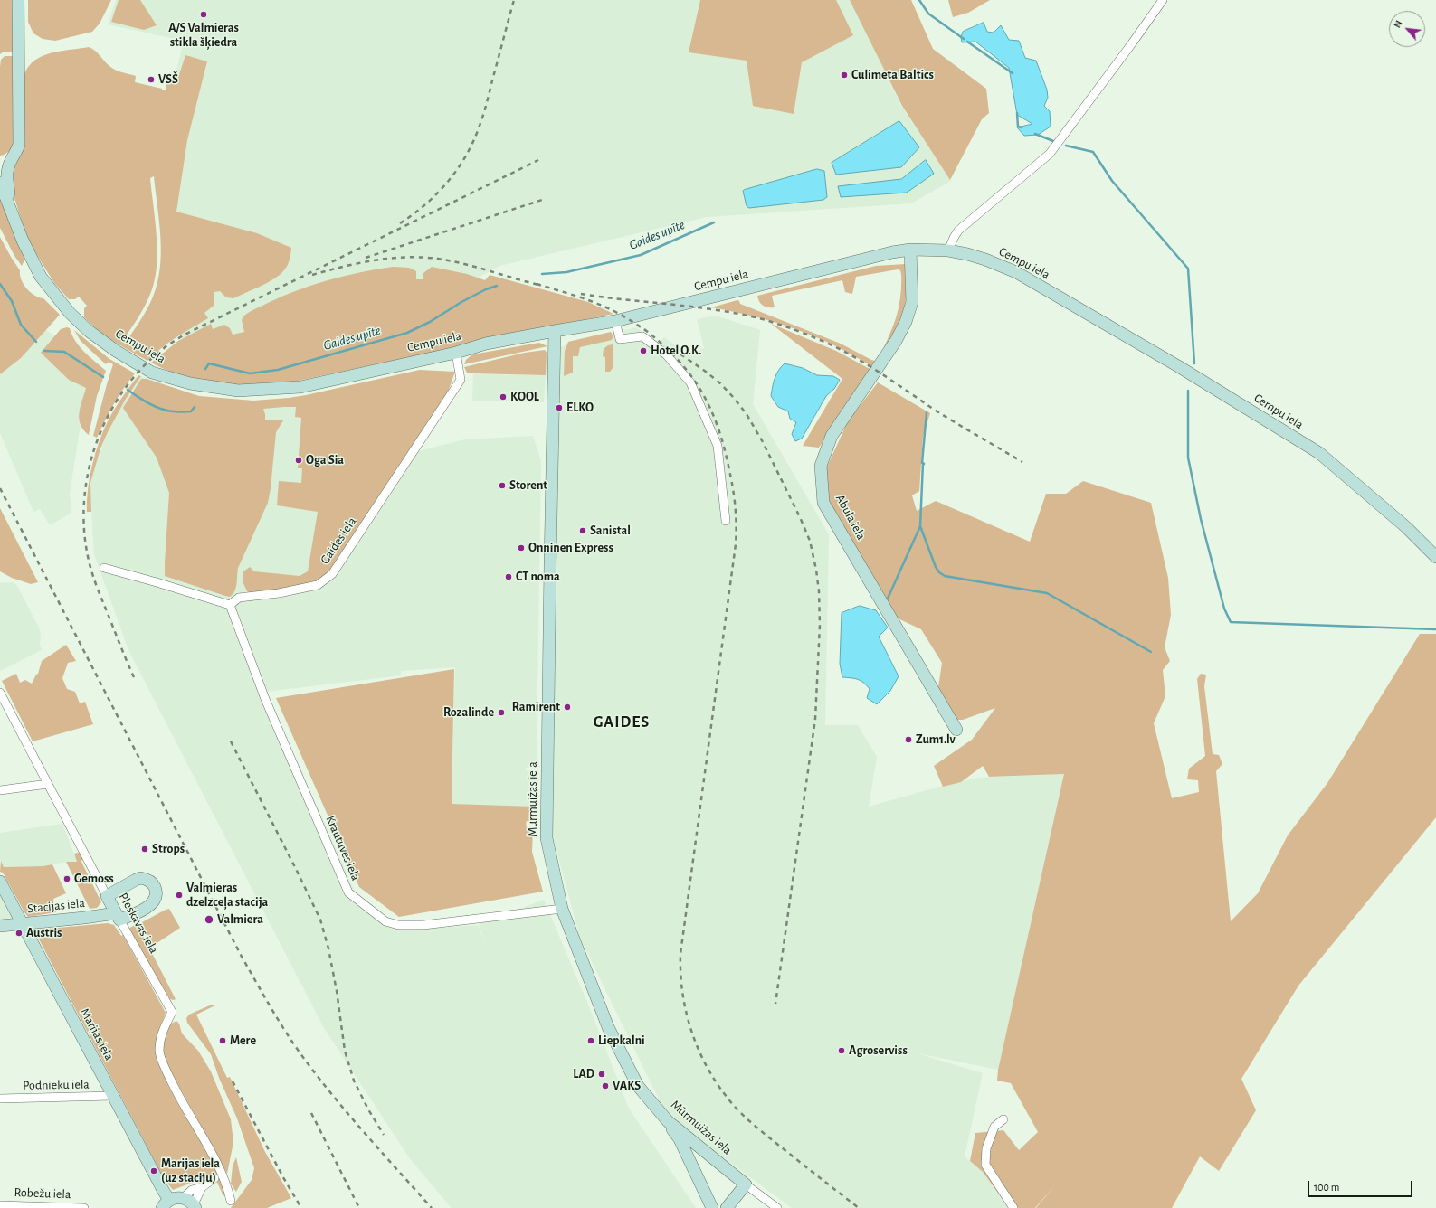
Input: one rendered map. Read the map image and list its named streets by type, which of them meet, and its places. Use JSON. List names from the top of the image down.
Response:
{
  "streets": {
    "main road": [
      "Cempu iela",
      "Abula iela",
      "Mūrmuižas iela",
      "Stacijas iela",
      "Pleskavas iela",
      "Marijas iela"
    ],
    "street": [
      "Gaides iela",
      "Krautuves iela",
      "Podnieku iela",
      "Robežu iela"
    ]
  },
  "crossings": [
    ["Cempu iela", "Abula iela"],
    ["Cempu iela", "Gaides iela"],
    ["Cempu iela", "Mūrmuižas iela"],
    ["Gaides iela", "Krautuves iela"],
    ["Mūrmuižas iela", "Krautuves iela"],
    ["Stacijas iela", "Pleskavas iela"],
    ["Stacijas iela", "Marijas iela"],
    ["Marijas iela", "Podnieku iela"]
  ],
  "districts": ["GAIDES"],
  "water": ["Gaides upīte"],
  "places": [
    "A/S Valmieras stikla šķiedra",
    "Culimeta Baltics",
    "VSŠ",
    "Hotel O.K.",
    "KOOL",
    "ELKO",
    "Oga Sia",
    "Storent",
    "Sanistal",
    "Onninen Express",
    "CT noma",
    "Ramirent",
    "Rozalinde",
    "Zum1.lv",
    "Strops",
    "Gemoss",
    "Valmieras dzelzceļa stacija",
    "Valmiera",
    "Austris",
    "Mere",
    "Liepkalni",
    "Agroserviss",
    "LAD",
    "VAKS",
    "Marijas iela (uz staciju)"
  ],
  "scale_bar": "100 m",
  "north": "top left"
}
